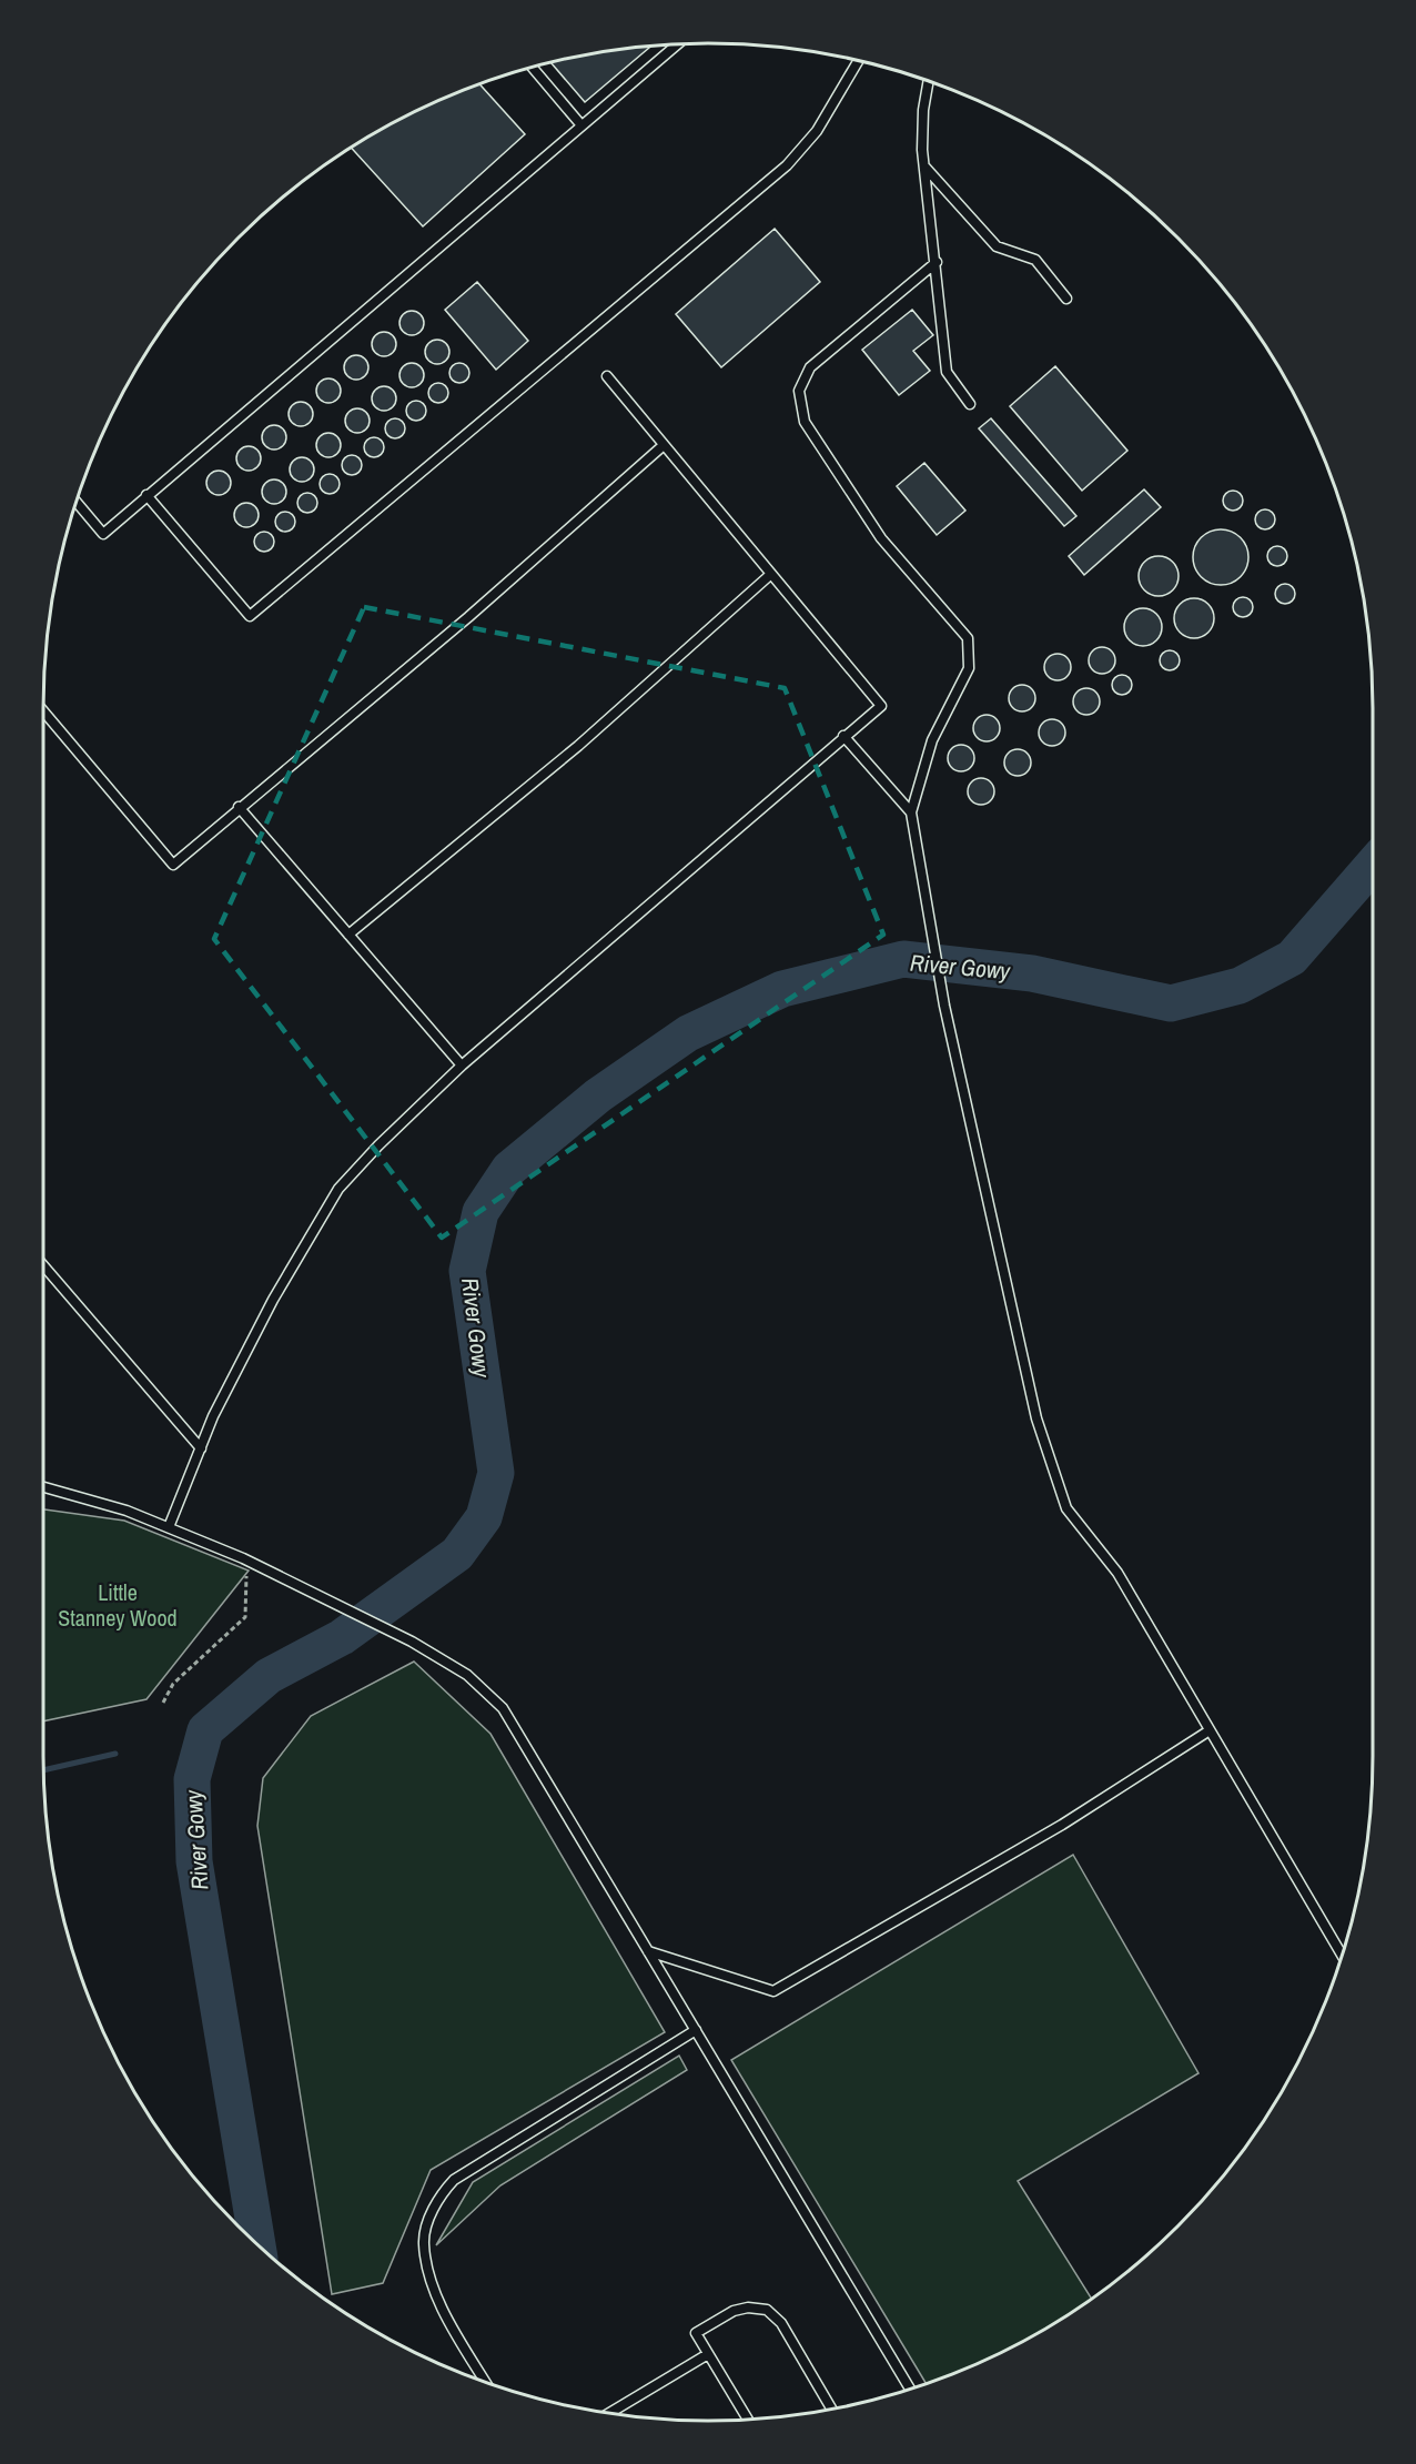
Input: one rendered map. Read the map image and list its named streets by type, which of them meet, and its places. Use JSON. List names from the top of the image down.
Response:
{
  "water": ["River Gowy"],
  "parks": ["Little Stanney Wood"]
}
